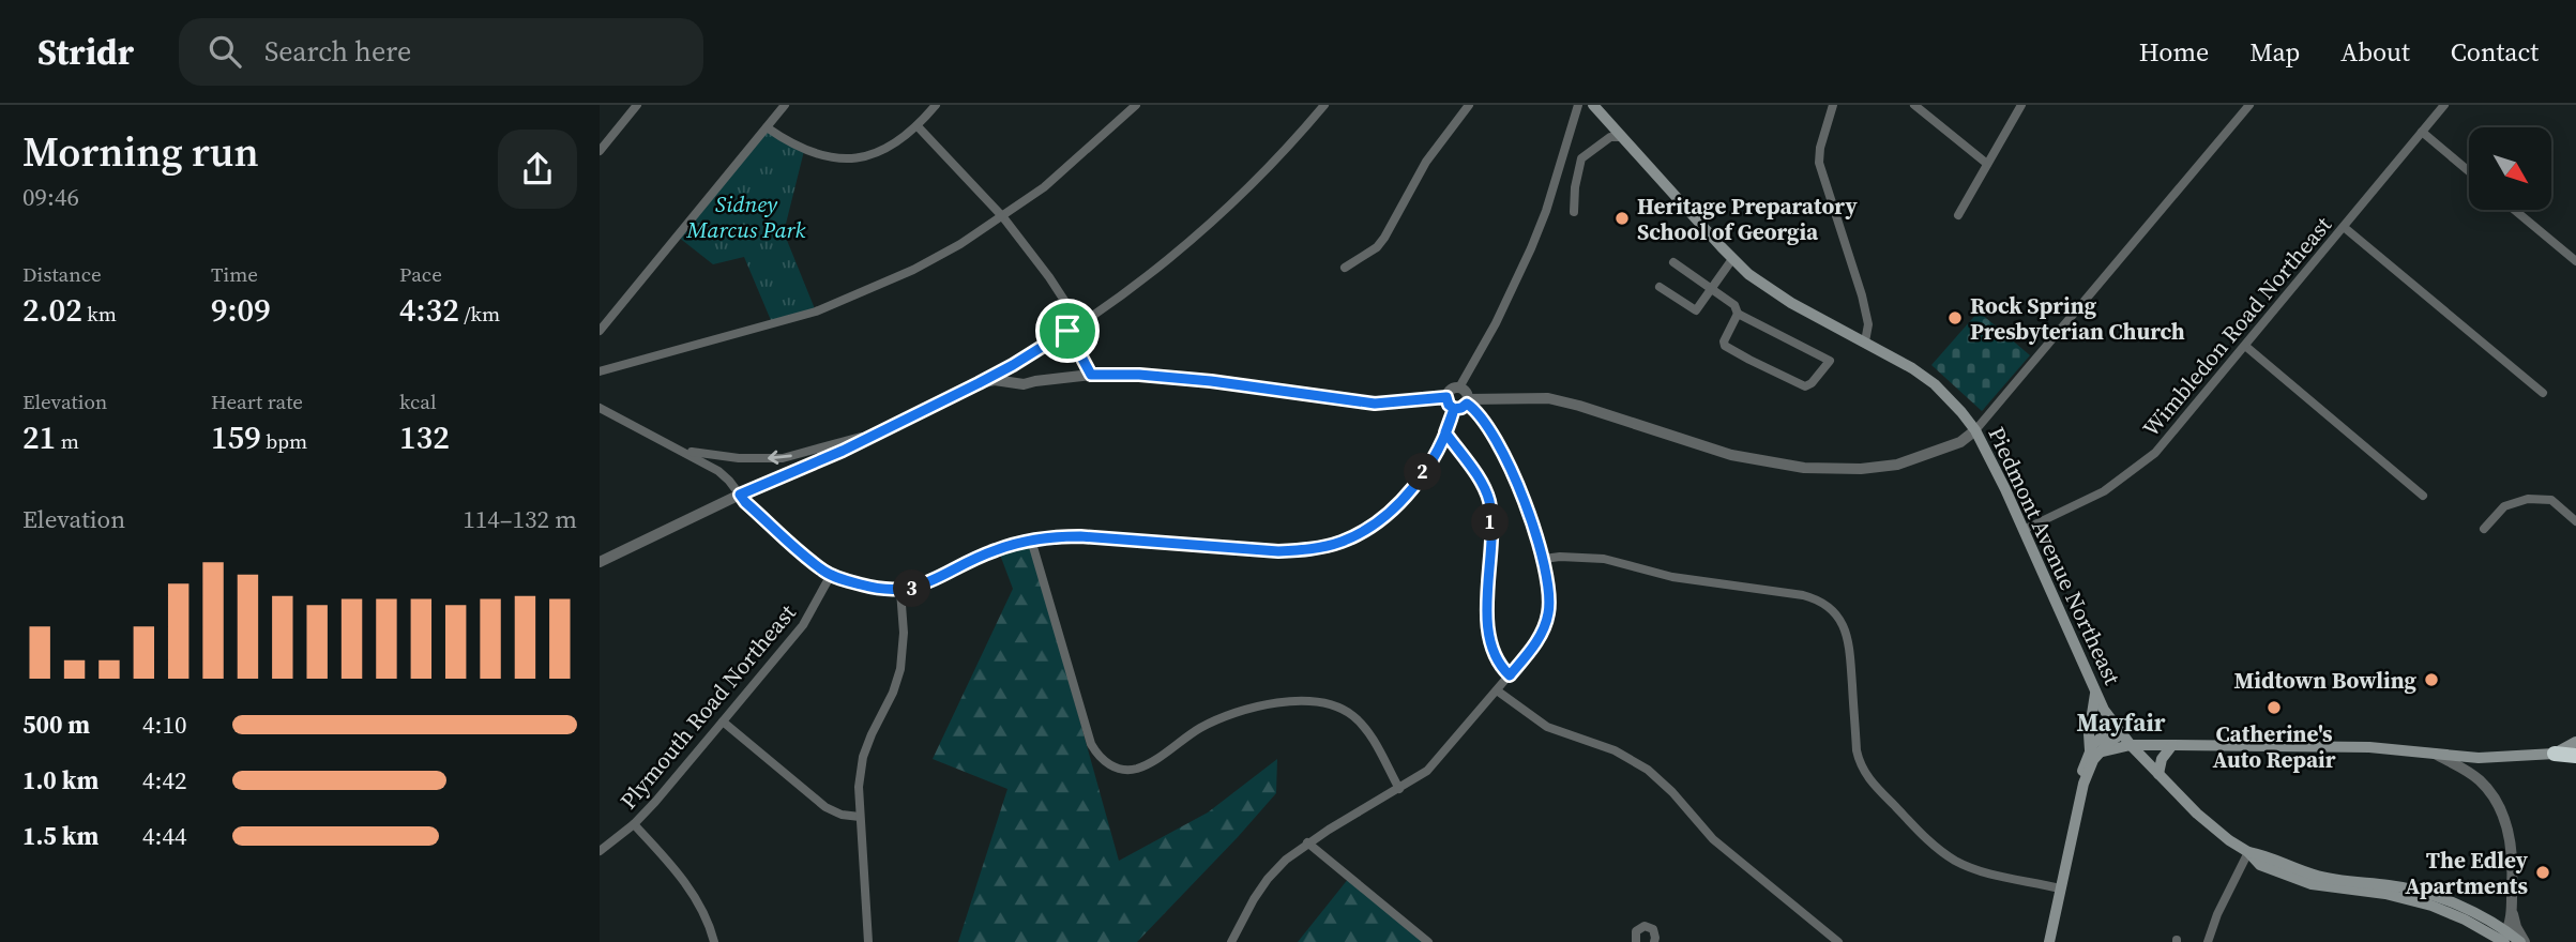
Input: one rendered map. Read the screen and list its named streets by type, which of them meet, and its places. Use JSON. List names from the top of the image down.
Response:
{
  "streets": {
    "main road": ["Piedmont Avenue Northeast"],
    "street": ["Wimbledon Road Northeast", "Plymouth Road Northeast"]
  },
  "crossings": [
    ["Wimbledon Road Northeast", "Piedmont Avenue Northeast"]
  ],
  "districts": ["Mayfair"],
  "parks": ["Sidney Marcus Park"],
  "places": [
    "Heritage Preparatory School of Georgia",
    "Rock Spring Presbyterian Church",
    "Midtown Bowling",
    "Catherine's Auto Repair",
    "The Edley Apartments"
  ],
  "north": "bottom right",
  "page": {
    "header": "Stridr",
    "search": "Search here",
    "nav": [
      "Home",
      "Map",
      "About",
      "Contact"
    ],
    "heading": ["Morning run", "09:46"],
    "stats": [
      ["Distance", "2.02 km"],
      ["Time", "9:09"],
      ["Pace", "4:32 /km"],
      ["Elevation", "21 m"],
      ["Heart rate", "159 bpm"],
      ["kcal", "132"]
    ],
    "pins": ["2", "1", "3"],
    "chart": ["Elevation", "114–132 m"],
    "list": [
      {
        "name": "500 m",
        "note": "4:10"
      },
      {
        "name": "1.0 km",
        "note": "4:42"
      },
      {
        "name": "1.5 km",
        "note": "4:44"
      }
    ]
  }
}
